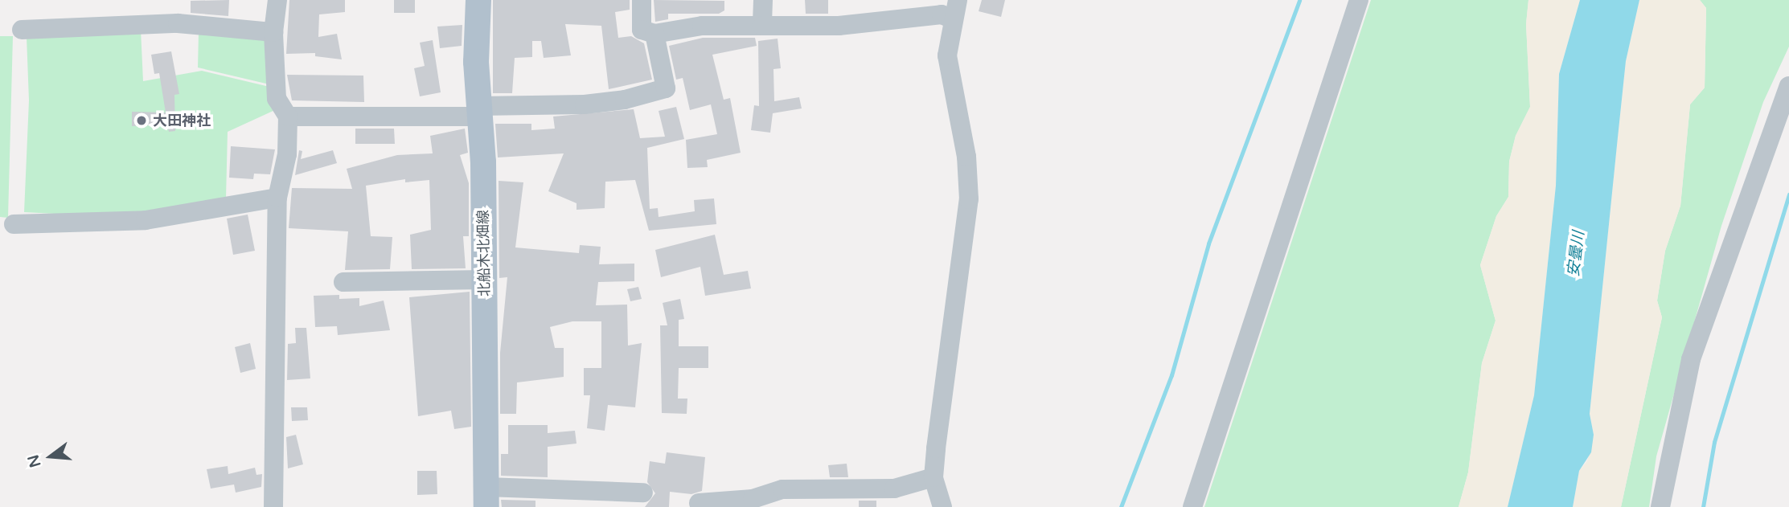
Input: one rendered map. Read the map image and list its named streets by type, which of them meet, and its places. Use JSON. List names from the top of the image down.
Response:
{
  "streets": {
    "main road": ["北船木北畑線"]
  },
  "water": ["安曇川"],
  "places": ["大田神社"],
  "north": "left"
}
